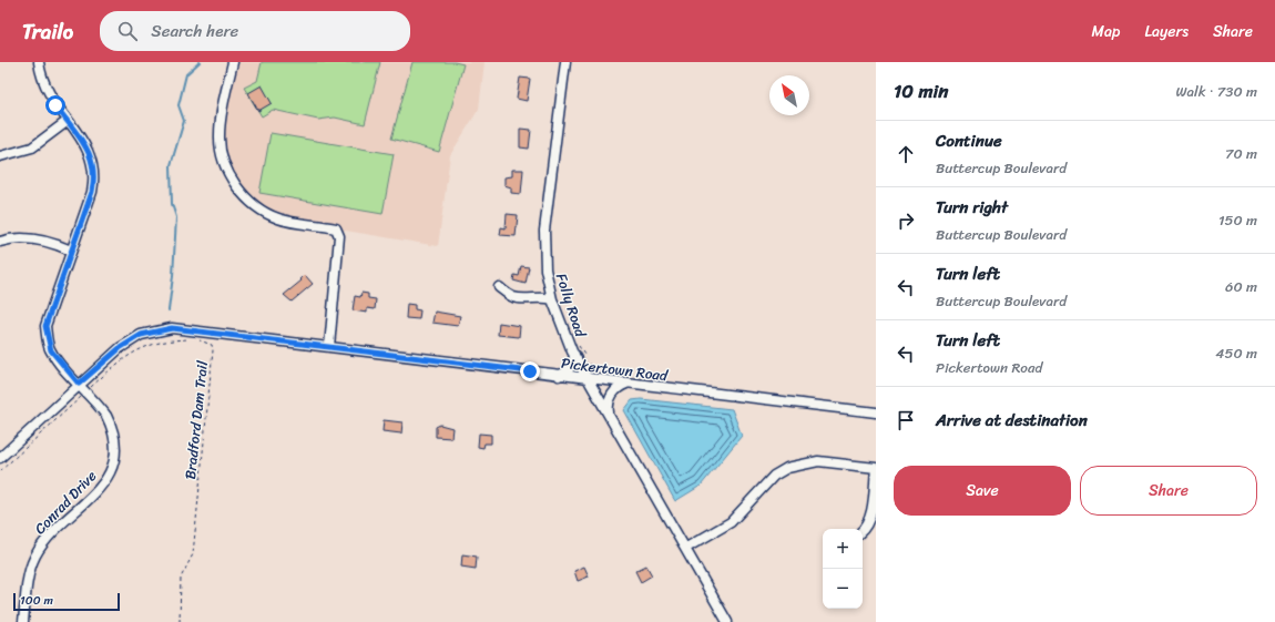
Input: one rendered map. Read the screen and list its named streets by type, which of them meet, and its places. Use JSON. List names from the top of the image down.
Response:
{
  "streets": {
    "street": ["Folly Road", "Pickertown Road", "Conrad Drive"],
    "path": ["Bradford Dam Trail"]
  },
  "crossings": [
    ["Folly Road", "Pickertown Road"],
    ["Pickertown Road", "Conrad Drive"],
    ["Bradford Dam Trail", "Conrad Drive"]
  ],
  "scale_bar": "100 m",
  "north": "top left",
  "page": {
    "header": "Trailo",
    "search": "Search here",
    "nav": ["Map", "Layers", "Share"],
    "heading": ["10 min", "Walk · 730 m"],
    "list": [
      ["Continue", "Buttercup Boulevard", "70 m"],
      ["Turn right", "Buttercup Boulevard", "150 m"],
      ["Turn left", "Buttercup Boulevard", "60 m"],
      ["Turn left", "Pickertown Road", "450 m"],
      "Arrive at destination"
    ],
    "buttons": ["Save", "Share"],
    "map_buttons": ["+", "−"],
    "scale": "100 m"
  }
}
